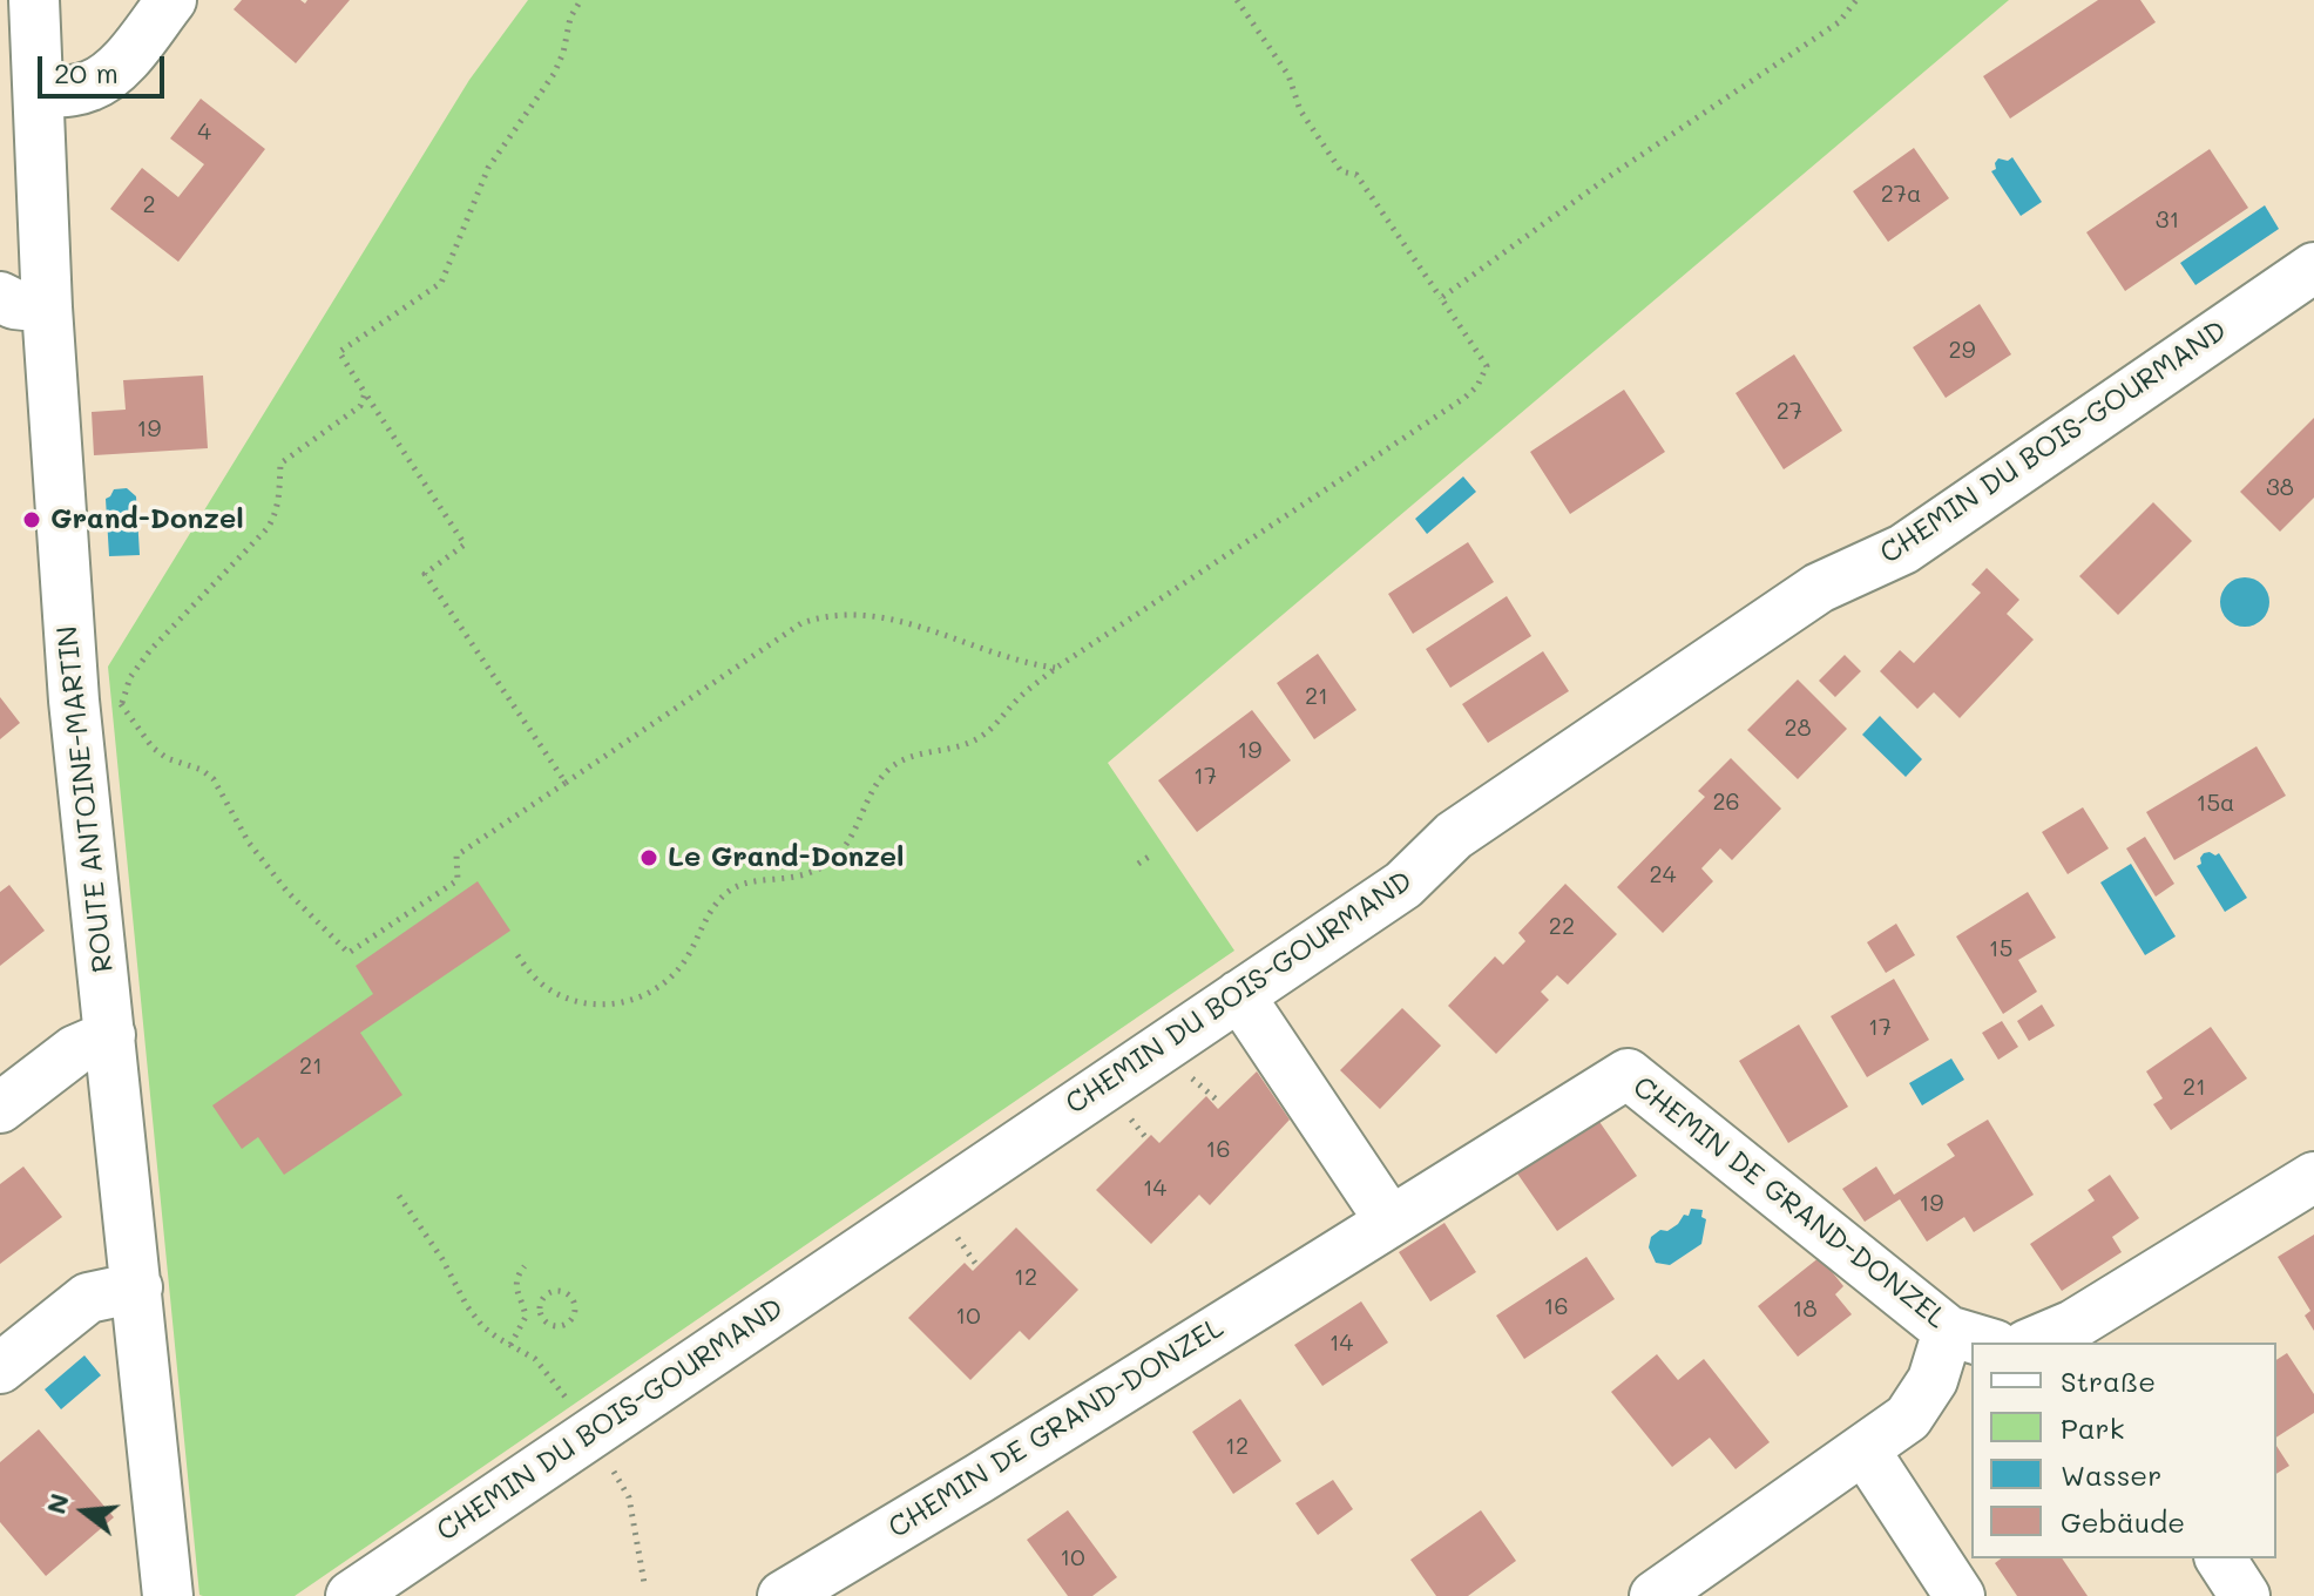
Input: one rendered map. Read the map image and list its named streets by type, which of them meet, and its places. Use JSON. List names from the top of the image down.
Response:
{
  "streets": {
    "street": ["CHEMIN DU BOIS-GOURMAND", "ROUTE ANTOINE-MARTIN", "CHEMIN DE GRAND-DONZEL"]
  },
  "places": ["Grand-Donzel", "Le Grand-Donzel"],
  "house_numbers": [
    "4",
    "27a",
    "2",
    "31",
    "29",
    "27",
    "19",
    "38",
    "21",
    "28",
    "19",
    "17",
    "26",
    "15a",
    "24",
    "22",
    "15",
    "17",
    "21",
    "21",
    "16",
    "14",
    "19",
    "12",
    "16",
    "18",
    "10",
    "14",
    "12",
    "10"
  ],
  "legend": [
    "Straße",
    "Park",
    "Wasser",
    "Gebäude"
  ],
  "scale_bar": "20 m",
  "north": "left"
}
